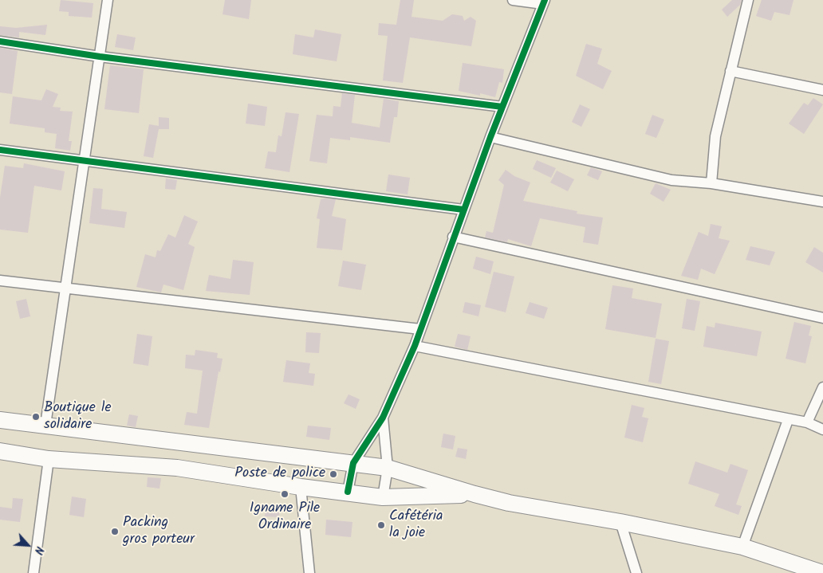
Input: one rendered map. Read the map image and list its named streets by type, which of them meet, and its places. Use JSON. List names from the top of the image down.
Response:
{
  "places": [
    "Boutique le solidaire",
    "Poste de police",
    "Igname Pile Ordinaire",
    "Cafétéria la joie",
    "Packing gros porteur"
  ],
  "north": "bottom right"
}
